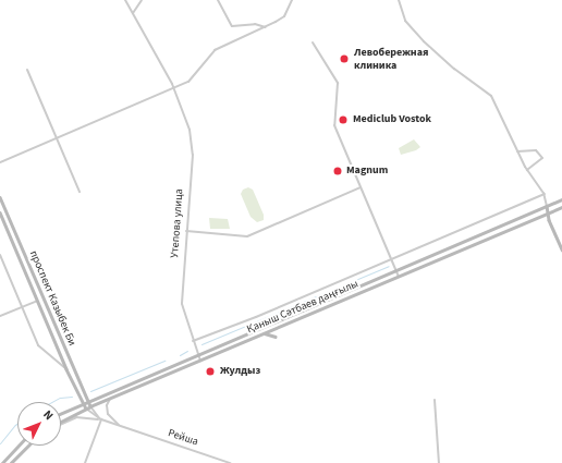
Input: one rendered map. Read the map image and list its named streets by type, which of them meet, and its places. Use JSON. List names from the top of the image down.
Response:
{
  "streets": {
    "main road": ["проспект Казыбек Би", "Қаныш Сәтбаев даңғылы"],
    "street": ["Утепова улица", "Рейша"]
  },
  "crossings": [
    ["Утепова улица", "Қаныш Сәтбаев даңғылы"],
    ["проспект Казыбек Би", "Қаныш Сәтбаев даңғылы"]
  ],
  "places": [
    "Левобережная клиника",
    "Mediclub Vostok",
    "Magnum",
    "Жулдыз"
  ],
  "north": "top right"
}
